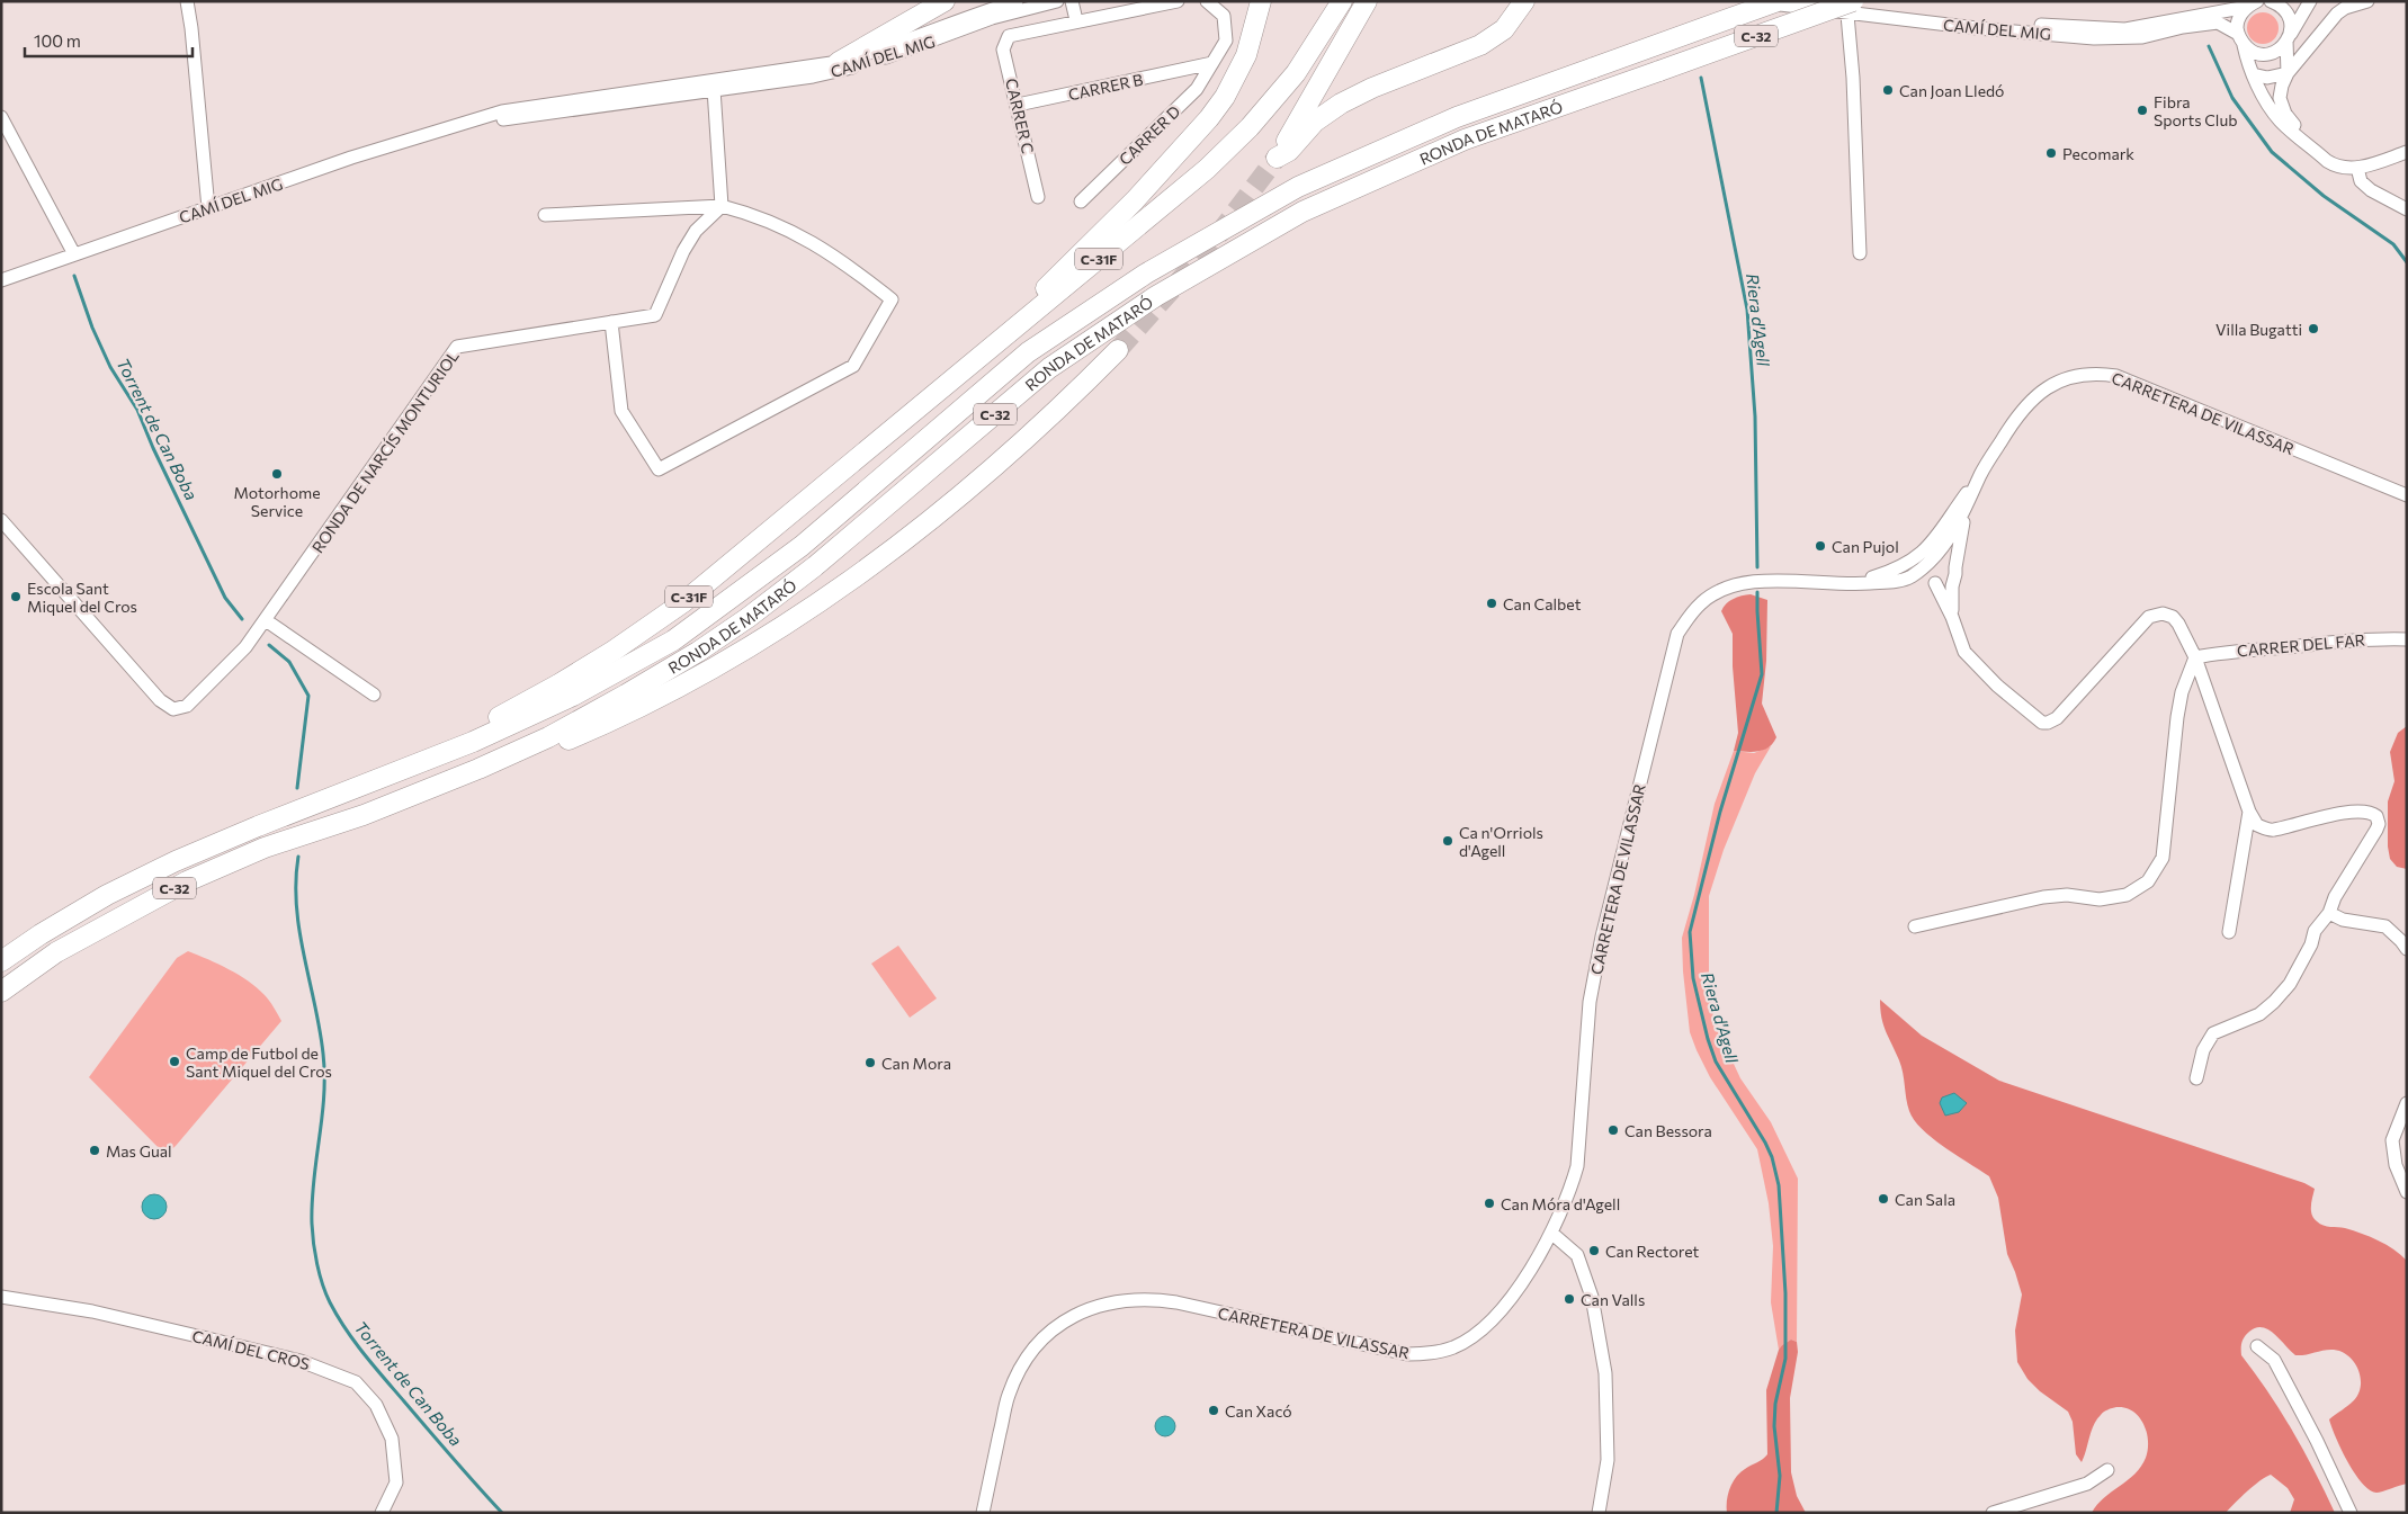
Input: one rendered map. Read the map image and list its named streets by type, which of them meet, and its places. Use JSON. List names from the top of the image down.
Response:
{
  "streets": {
    "highway": ["C-32", "RONDA DE MATARÓ", "C-31F"],
    "street": [
      "CAMÍ DEL MIG",
      "CARRER B",
      "CARRER C",
      "CARRER D",
      "CARRETERA DE VILASSAR",
      "RONDA DE NARCÍS MONTURIOL",
      "CARRER DEL FAR",
      "CAMÍ DEL CROS"
    ]
  },
  "crossings": [
    ["CAMÍ DEL MIG", "RONDA DE MATARÓ"],
    ["CARRER B", "CARRER C"],
    ["CARRER B", "CARRER D"],
    ["RONDA DE MATARÓ", "C-31F"]
  ],
  "water": ["Riera d'Agell", "Torrent de Can Boba"],
  "places": [
    "Can Joan Lledó",
    "Fibra Sports Club",
    "Pecomark",
    "Villa Bugatti",
    "Motorhome Service",
    "Can Pujol",
    "Escola Sant Miquel del Cros",
    "Can Calbet",
    "Ca n'Orriols d'Agell",
    "Camp de Futbol de Sant Miquel del Cros",
    "Can Mora",
    "Can Bessora",
    "Mas Gual",
    "Can Sala",
    "Can Móra d'Agell",
    "Can Rectoret",
    "Can Valls",
    "Can Xacó"
  ],
  "scale_bar": "100 m"
}
